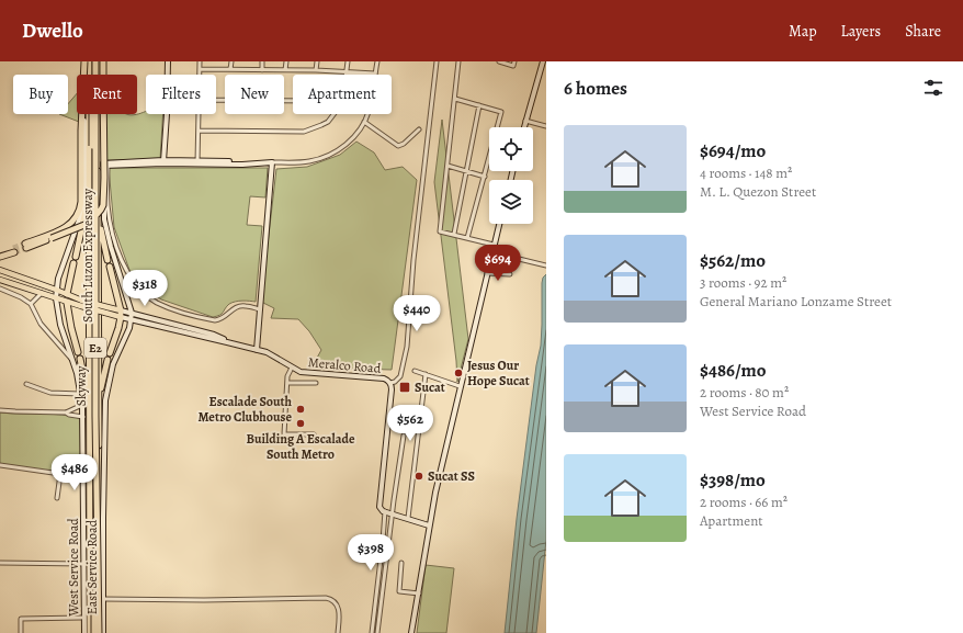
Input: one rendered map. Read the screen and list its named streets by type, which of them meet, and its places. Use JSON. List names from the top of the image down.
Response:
{
  "streets": {
    "highway": ["South Luzon Expressway", "E2", "Skyway"],
    "main road": ["Meralco Road", "West Service Road", "East Service Road"]
  },
  "crossings": [
    ["South Luzon Expressway", "Skyway"],
    ["South Luzon Expressway", "West Service Road"],
    ["Meralco Road", "East Service Road"]
  ],
  "places": {
    "other": [
      "Jesus Our Hope Sucat",
      "Escalade South Metro Clubhouse",
      "Building A Escalade South Metro",
      "Sucat SS"
    ],
    "transit": ["Sucat"]
  },
  "page": {
    "header": "Dwello",
    "nav": ["Map", "Layers", "Share"],
    "heading": "6 homes",
    "chip": [
      "Buy",
      "Rent",
      "Filters",
      "New",
      "Apartment"
    ],
    "list": [
      {
        "name": "$694/mo",
        "note": "4 rooms · 148 m² · M. L. Quezon Street"
      },
      {
        "name": "$562/mo",
        "note": "3 rooms · 92 m² · General Mariano Lonzame Street"
      },
      {
        "name": "$486/mo",
        "note": "2 rooms · 80 m² · West Service Road"
      },
      {
        "name": "$398/mo",
        "note": "2 rooms · 66 m² · Apartment"
      }
    ],
    "price": [
      "$694",
      "$318",
      "$440",
      "$562",
      "$486",
      "$398"
    ]
  }
}
